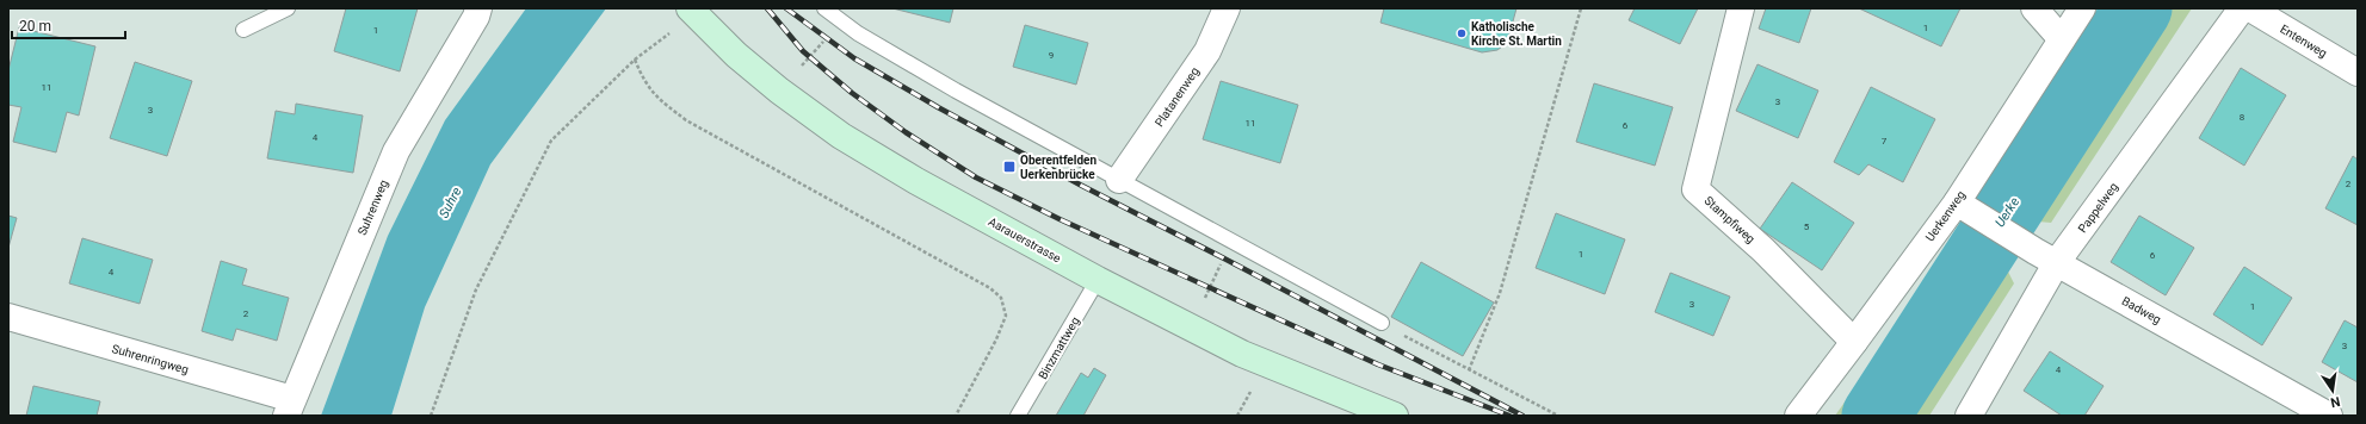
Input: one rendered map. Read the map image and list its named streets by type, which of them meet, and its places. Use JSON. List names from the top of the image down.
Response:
{
  "streets": {
    "main road": ["Aarauerstrasse"],
    "street": [
      "Entenweg",
      "Platanenweg",
      "Suhrenweg",
      "Pappelweg",
      "Uerkenweg",
      "Stampfiweg",
      "Badweg",
      "Suhrenringweg"
    ],
    "lane": ["Binzmattweg"]
  },
  "crossings": [
    ["Suhrenweg", "Suhrenringweg"],
    ["Pappelweg", "Badweg"],
    ["Uerkenweg", "Stampfiweg"],
    ["Uerkenweg", "Badweg"],
    ["Aarauerstrasse", "Binzmattweg"]
  ],
  "water": ["Suhre", "Uerke"],
  "places": {
    "other": ["Katholische Kirche St. Martin"],
    "transit": ["Oberentfelden Uerkenbrücke"]
  },
  "house_numbers": [
    "1",
    "1",
    "9",
    "11",
    "3",
    "3",
    "8",
    "11",
    "6",
    "4",
    "7",
    "2",
    "5",
    "1",
    "6",
    "4",
    "3",
    "1",
    "2",
    "3",
    "4"
  ],
  "scale_bar": "20 m",
  "north": "bottom"
}
